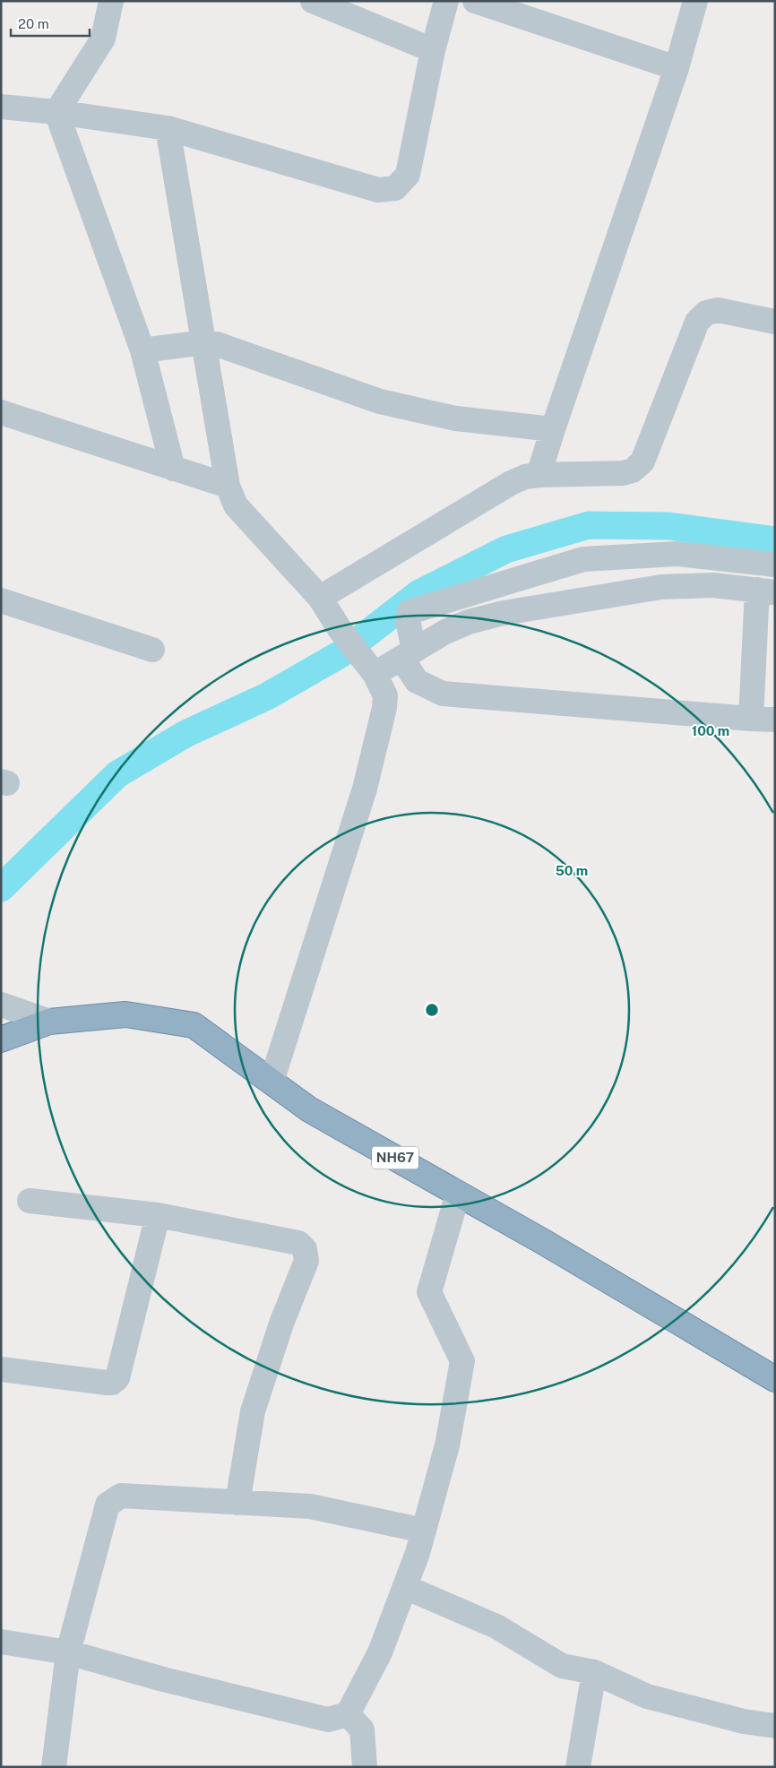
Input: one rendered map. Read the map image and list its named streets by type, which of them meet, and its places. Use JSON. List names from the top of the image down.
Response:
{
  "streets": {
    "highway": ["NH67"]
  },
  "scale_bar": "20 m",
  "rings": ["100 m", "50 m"]
}
